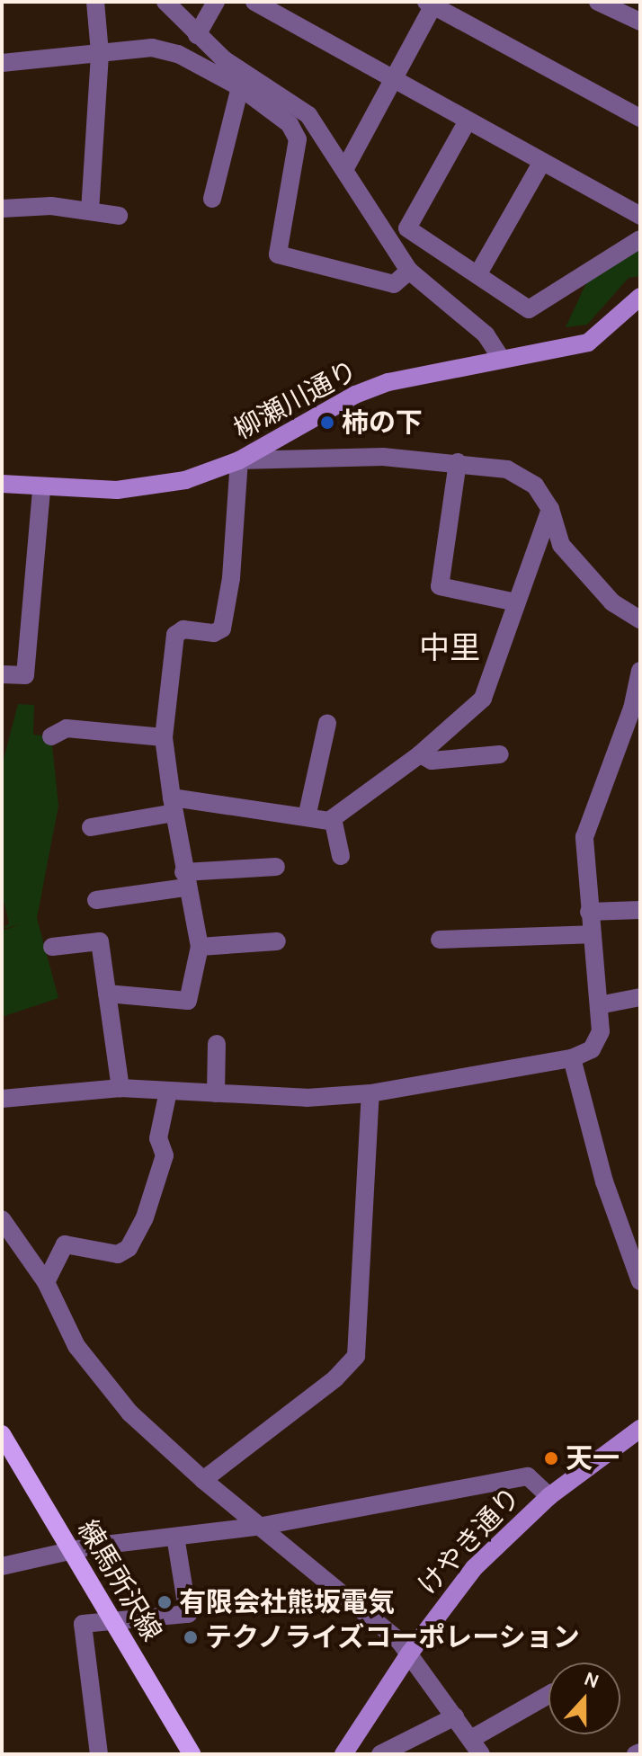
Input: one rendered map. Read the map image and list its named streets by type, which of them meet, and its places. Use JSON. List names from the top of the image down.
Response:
{
  "streets": {
    "main road": ["練馬所沢線"],
    "street": ["柳瀬川通り", "けやき通り"]
  },
  "districts": ["中里"],
  "places": [
    "柿の下",
    "天一",
    "有限会社熊坂電気",
    "テクノライズコーポレーション"
  ],
  "north": "top"
}
